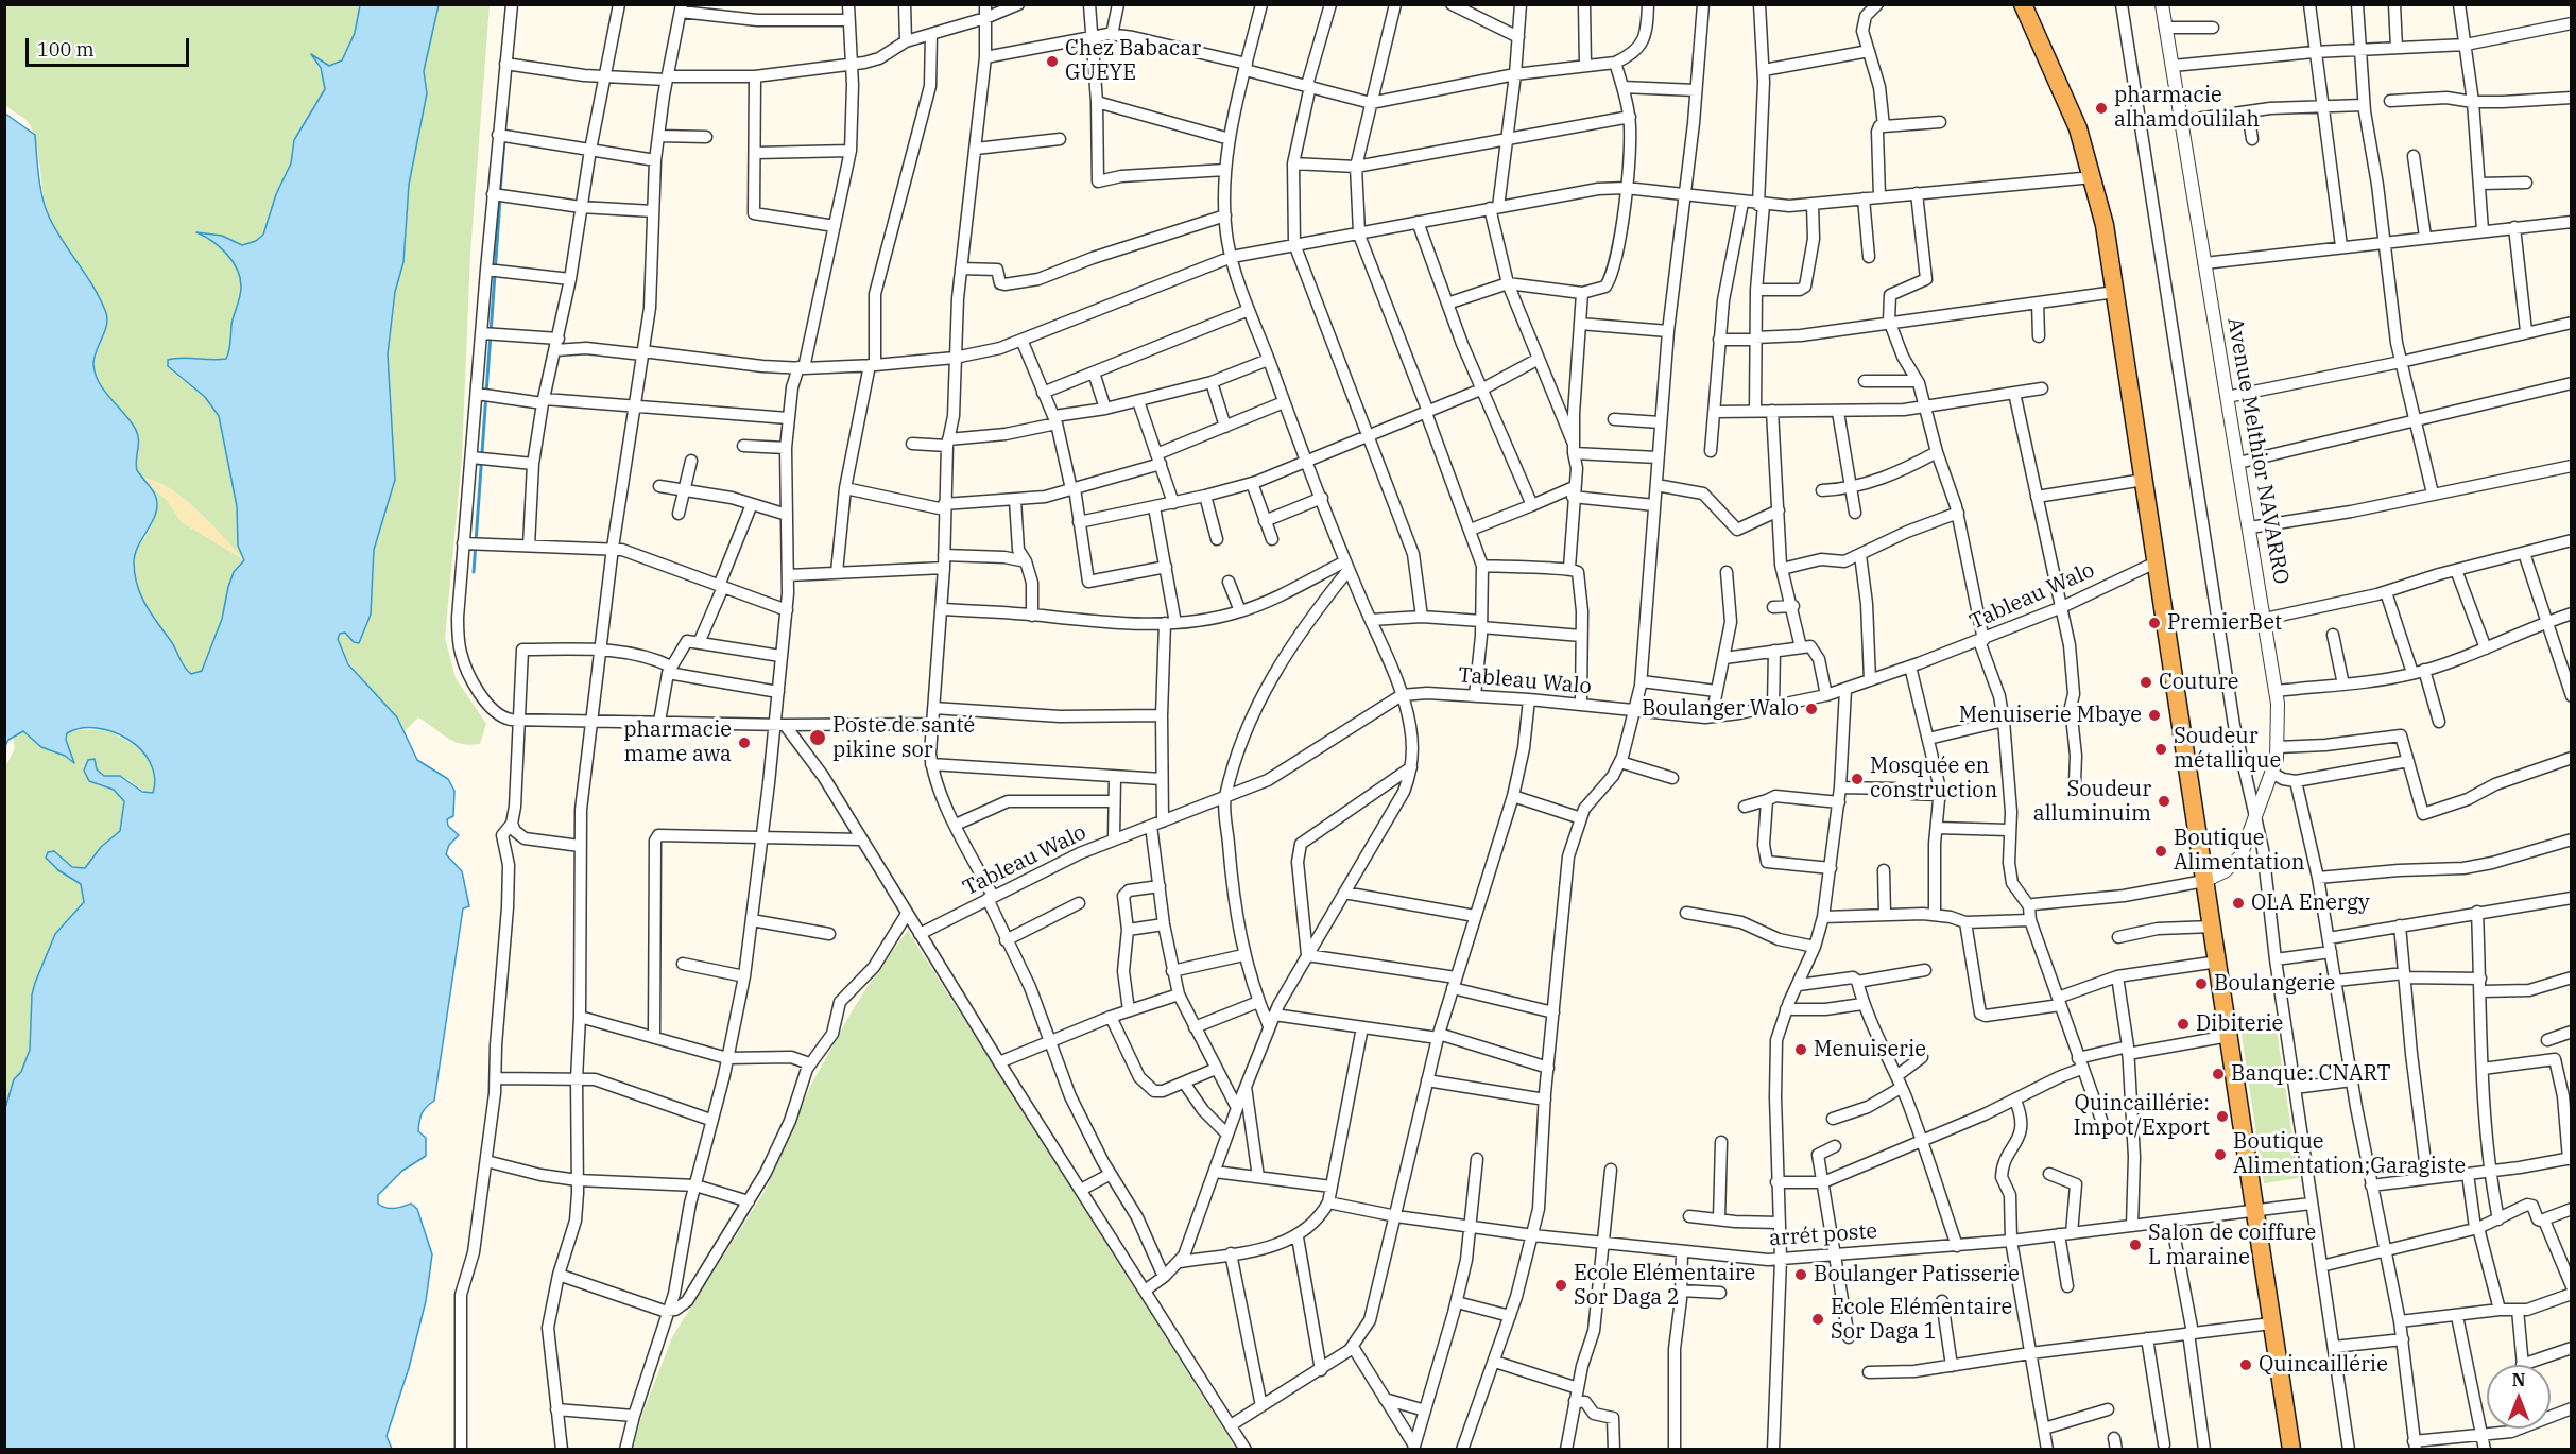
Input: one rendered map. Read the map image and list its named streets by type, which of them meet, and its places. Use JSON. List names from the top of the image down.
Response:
{
  "streets": {
    "street": ["Avenue Melthior NAVARRO", "Tableau Walo", "arrét poste"]
  },
  "places": [
    "Chez Babacar GUEYE",
    "pharmacie alhamdoulilah",
    "PremierBet",
    "Couture",
    "Boulanger Walo",
    "Menuiserie Mbaye",
    "Poste de santé pikine sor",
    "pharmacie mame awa",
    "Soudeur métallique",
    "Mosquée en construction",
    "Soudeur alluminuim",
    "Boutique Alimentation",
    "OLA Energy",
    "Boulangerie",
    "Dibiterie",
    "Menuiserie",
    "Banque: CNART",
    "Quincaillérie: Impot/Export",
    "Boutique Alimentation;Garagiste",
    "Salon de coiffure L maraine",
    "Boulanger Patisserie",
    "Ecole Elémentaire Sor Daga 2",
    "Ecole Elémentaire Sor Daga 1",
    "Quincaillérie"
  ],
  "scale_bar": "100 m",
  "north": "top"
}
